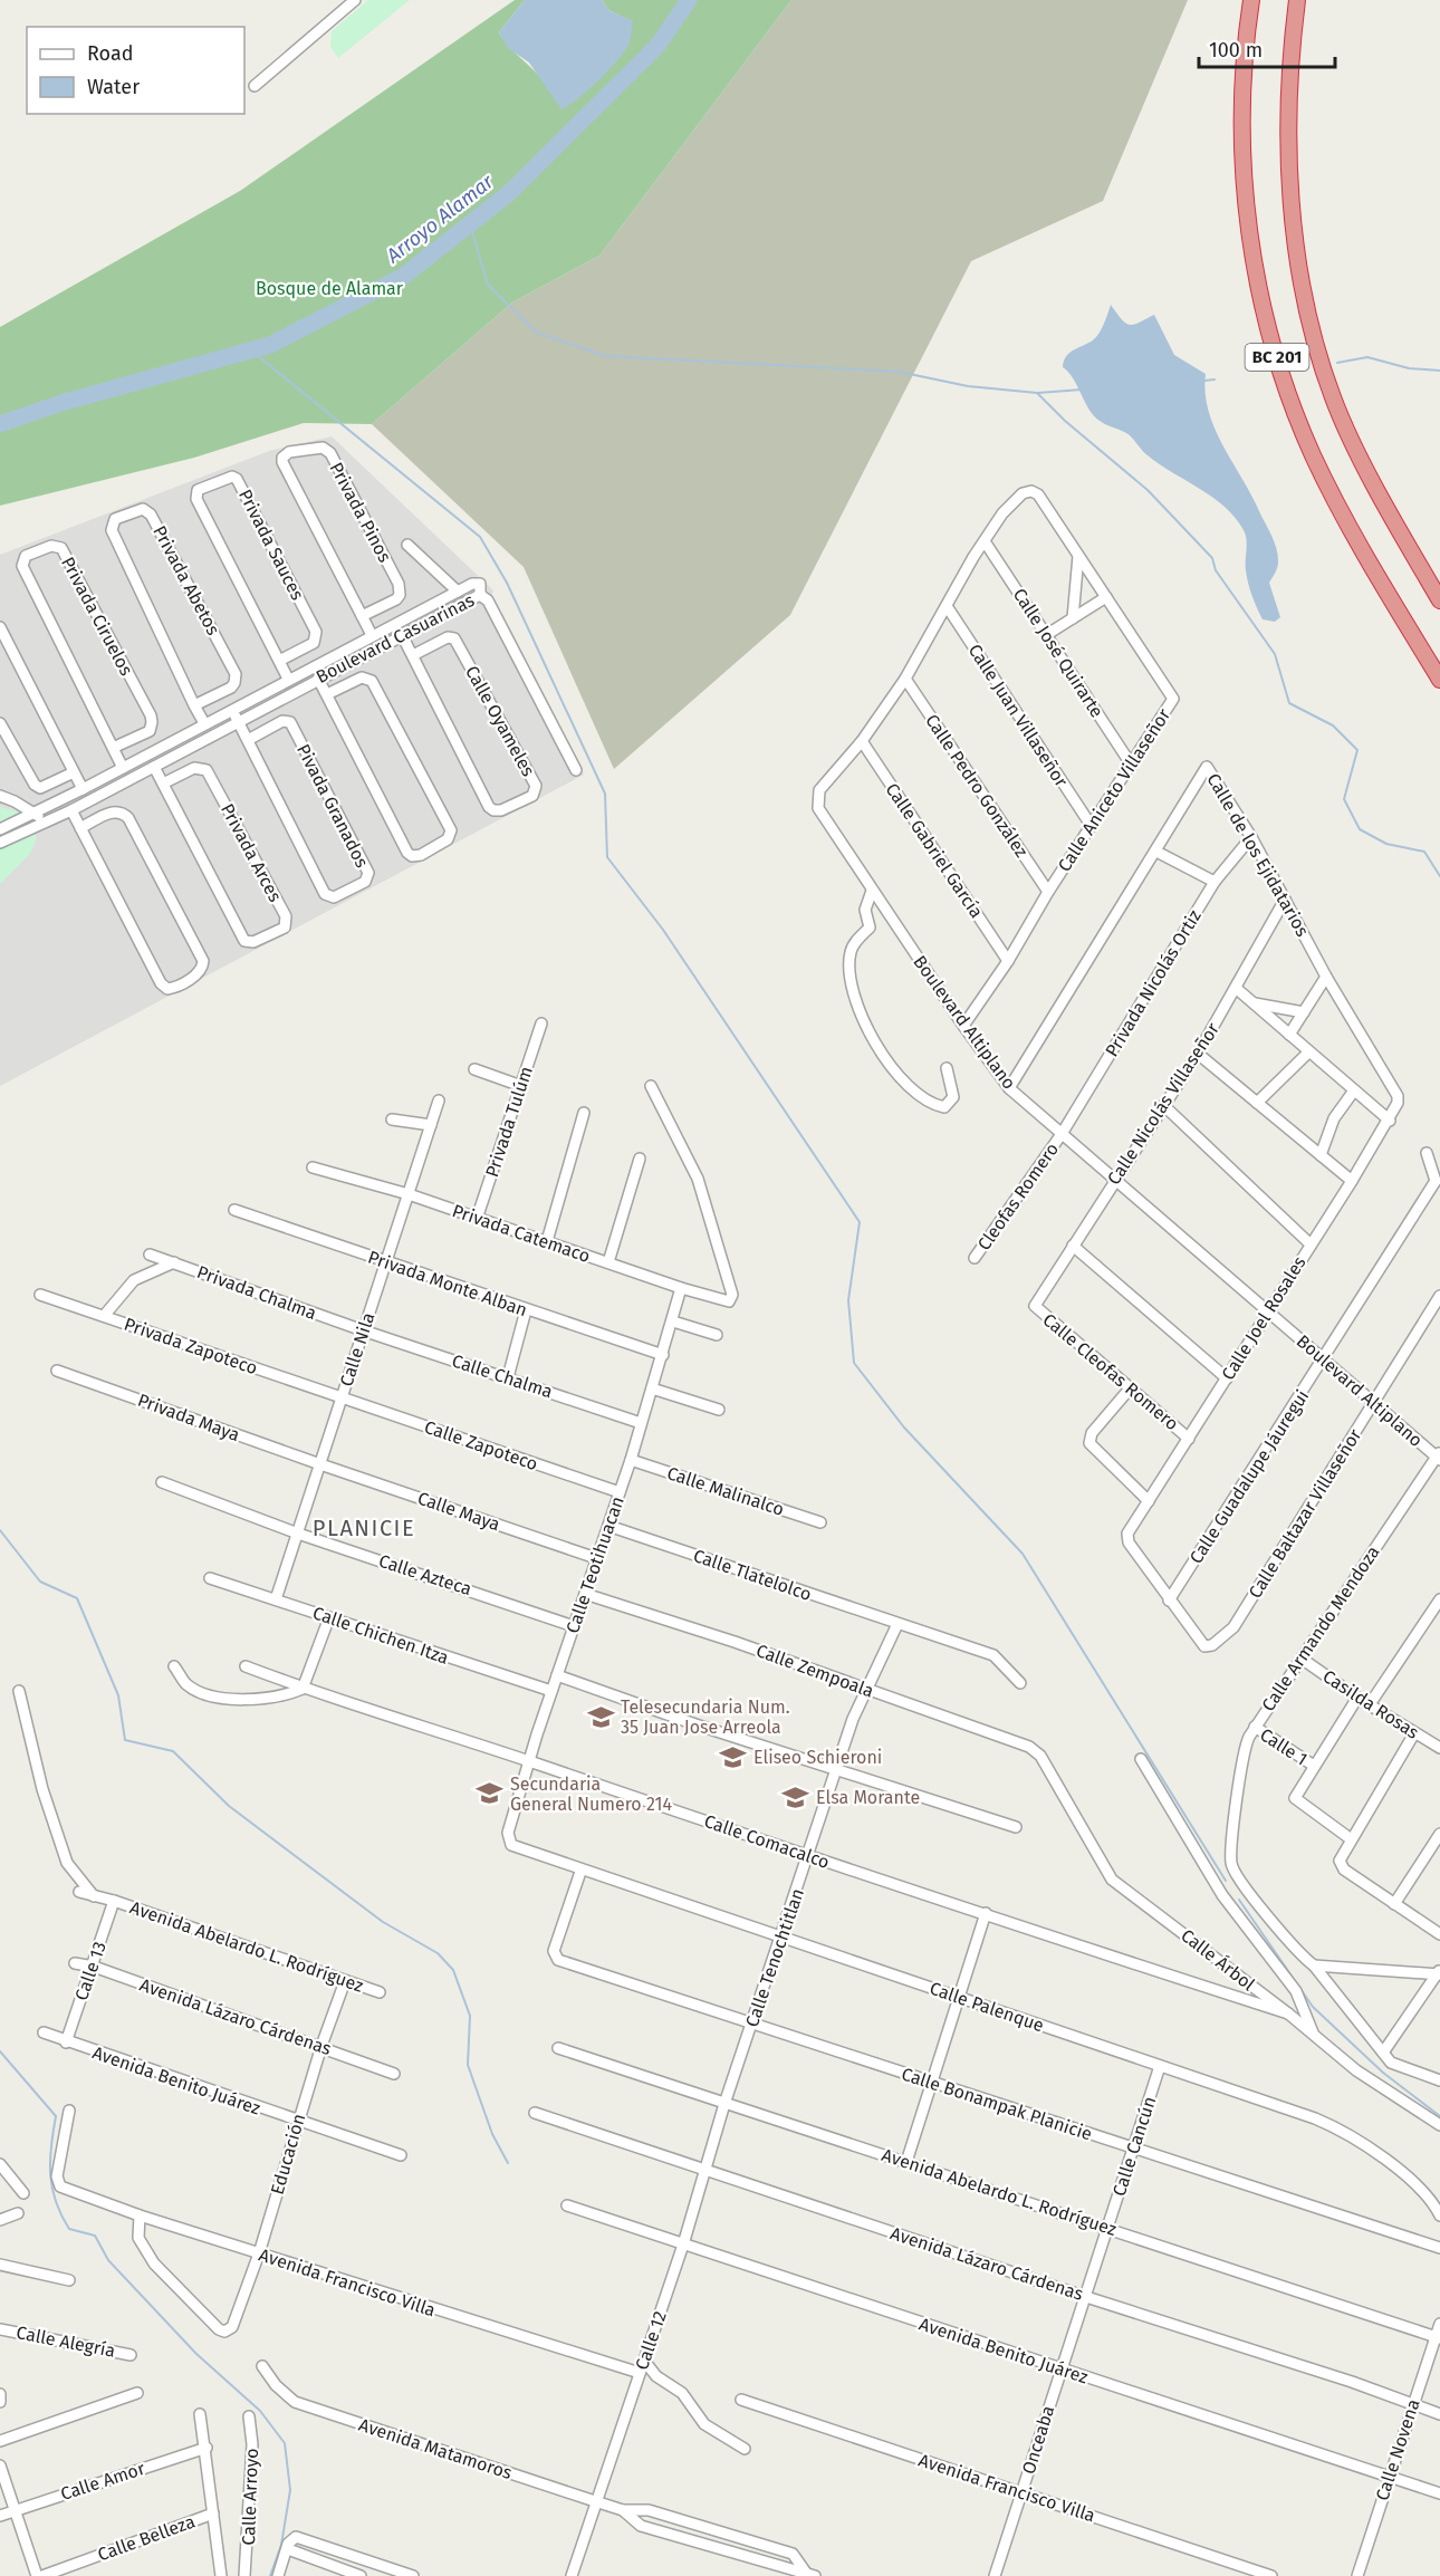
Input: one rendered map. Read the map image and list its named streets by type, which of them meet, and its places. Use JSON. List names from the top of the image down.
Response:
{
  "streets": {
    "highway": ["BC 201"],
    "street": [
      "Privada Pinos",
      "Privada Sauces",
      "Privada Abetos",
      "Privada Ciruelos",
      "Boulevard Casuarinas",
      "Calle José Quirarte",
      "Calle Juan Villaseñor",
      "Calle Oyameles",
      "Calle Pedro González",
      "Calle Aniceto Villaseñor",
      "Pivada Granados",
      "Calle Gabriel García",
      "Privada Arces",
      "Calle de los Ejidatarios",
      "Privada Nicolás Ortiz",
      "Boulevard Altiplano",
      "Calle Nicolás Villaseñor",
      "Privada Tulúm",
      "Cleofas Romero",
      "Privada Catemaco",
      "Privada Monte Alban",
      "Privada Chalma",
      "Calle Joel Rosales",
      "Privada Zapoteco",
      "Calle Nila",
      "Calle Cleofas Romero",
      "Calle Chalma",
      "Privada Maya",
      "Calle Zapoteco",
      "Calle Guadalupe Jáuregui",
      "Calle Malinalco",
      "Calle Maya",
      "Calle Baltazar Villaseñor",
      "Calle Teotihuacan",
      "Calle Azteca",
      "Calle Tlatelolco",
      "Calle Armando Mendoza",
      "Calle Chichen Itza",
      "Calle Zempoala",
      "Casilda Rosas",
      "Calle 1",
      "Calle Comacalco",
      "Avenida Abelardo L. Rodríguez",
      "Calle Tenochtitlan",
      "Calle Árbol",
      "Calle 13",
      "Calle Palenque",
      "Avenida Lázaro Cárdenas",
      "Avenida Benito Juárez",
      "Calle Bonampak Planicie",
      "Calle Cancún",
      "Educación",
      "Avenida Francisco Villa",
      "Calle 12",
      "Calle Alegría",
      "Onceaba",
      "Avenida Matamoros",
      "Calle Novena",
      "Calle Amor",
      "Calle Arroyo",
      "Calle Belleza"
    ]
  },
  "crossings": [
    ["Privada Pinos", "Boulevard Casuarinas"],
    ["Privada Sauces", "Boulevard Casuarinas"],
    ["Privada Abetos", "Boulevard Casuarinas"],
    ["Privada Ciruelos", "Boulevard Casuarinas"],
    ["Boulevard Casuarinas", "Calle Oyameles"],
    ["Boulevard Casuarinas", "Pivada Granados"],
    ["Boulevard Casuarinas", "Privada Arces"],
    ["Calle José Quirarte", "Calle Aniceto Villaseñor"],
    ["Calle José Quirarte", "Boulevard Altiplano"],
    ["Calle Juan Villaseñor", "Calle Aniceto Villaseñor"],
    ["Calle Juan Villaseñor", "Boulevard Altiplano"],
    ["Calle Pedro González", "Calle Aniceto Villaseñor"],
    ["Calle Pedro González", "Boulevard Altiplano"],
    ["Calle Aniceto Villaseñor", "Calle Gabriel García"],
    ["Calle Aniceto Villaseñor", "Boulevard Altiplano"],
    ["Calle Gabriel García", "Boulevard Altiplano"],
    ["Calle de los Ejidatarios", "Privada Nicolás Ortiz"],
    ["Calle de los Ejidatarios", "Boulevard Altiplano"],
    ["Calle de los Ejidatarios", "Calle Nicolás Villaseñor"],
    ["Calle de los Ejidatarios", "Calle Joel Rosales"],
    ["Privada Nicolás Ortiz", "Boulevard Altiplano"],
    ["Privada Nicolás Ortiz", "Cleofas Romero"],
    ["Boulevard Altiplano", "Calle Nicolás Villaseñor"],
    ["Boulevard Altiplano", "Cleofas Romero"],
    ["Boulevard Altiplano", "Calle Joel Rosales"],
    ["Boulevard Altiplano", "Calle Guadalupe Jáuregui"],
    ["Boulevard Altiplano", "Calle Baltazar Villaseñor"],
    ["Boulevard Altiplano", "Calle Armando Mendoza"],
    ["Calle Nicolás Villaseñor", "Calle Cleofas Romero"],
    ["Privada Tulúm", "Privada Catemaco"],
    ["Privada Catemaco", "Calle Nila"],
    ["Privada Catemaco", "Calle Teotihuacan"],
    ["Privada Monte Alban", "Calle Nila"],
    ["Privada Monte Alban", "Calle Teotihuacan"],
    ["Privada Chalma", "Calle Nila"],
    ["Privada Chalma", "Calle Chalma"],
    ["Calle Joel Rosales", "Calle Cleofas Romero"],
    ["Calle Joel Rosales", "Calle Guadalupe Jáuregui"],
    ["Calle Joel Rosales", "Calle Baltazar Villaseñor"],
    ["Privada Zapoteco", "Calle Nila"],
    ["Privada Zapoteco", "Calle Zapoteco"],
    ["Calle Nila", "Calle Chalma"],
    ["Calle Nila", "Privada Maya"],
    ["Calle Nila", "Calle Zapoteco"],
    ["Calle Nila", "Calle Maya"],
    ["Calle Nila", "Calle Azteca"],
    ["Calle Nila", "Calle Chichen Itza"],
    ["Calle Chalma", "Calle Teotihuacan"],
    ["Privada Maya", "Calle Maya"],
    ["Calle Zapoteco", "Calle Teotihuacan"],
    ["Calle Guadalupe Jáuregui", "Calle Baltazar Villaseñor"],
    ["Calle Malinalco", "Calle Teotihuacan"],
    ["Calle Maya", "Calle Teotihuacan"],
    ["Calle Teotihuacan", "Calle Azteca"],
    ["Calle Teotihuacan", "Calle Tlatelolco"],
    ["Calle Teotihuacan", "Calle Chichen Itza"],
    ["Calle Teotihuacan", "Calle Zempoala"],
    ["Calle Teotihuacan", "Calle Comacalco"],
    ["Calle Teotihuacan", "Calle Palenque"],
    ["Calle Tlatelolco", "Calle Tenochtitlan"],
    ["Calle Armando Mendoza", "Casilda Rosas"],
    ["Calle Armando Mendoza", "Calle 1"],
    ["Calle Zempoala", "Calle Tenochtitlan"],
    ["Calle Zempoala", "Calle Árbol"],
    ["Calle Comacalco", "Calle Tenochtitlan"],
    ["Calle Comacalco", "Calle Árbol"],
    ["Avenida Abelardo L. Rodríguez", "Calle Tenochtitlan"],
    ["Avenida Abelardo L. Rodríguez", "Calle 13"],
    ["Avenida Abelardo L. Rodríguez", "Calle Cancún"],
    ["Avenida Abelardo L. Rodríguez", "Educación"],
    ["Avenida Abelardo L. Rodríguez", "Calle 12"],
    ["Avenida Abelardo L. Rodríguez", "Onceaba"],
    ["Avenida Abelardo L. Rodríguez", "Calle Novena"],
    ["Calle Tenochtitlan", "Calle Palenque"],
    ["Calle Tenochtitlan", "Calle Bonampak Planicie"],
    ["Calle Tenochtitlan", "Calle 12"],
    ["Calle 13", "Avenida Lázaro Cárdenas"],
    ["Calle 13", "Avenida Benito Juárez"],
    ["Calle Palenque", "Calle Bonampak Planicie"],
    ["Calle Palenque", "Calle Cancún"],
    ["Avenida Lázaro Cárdenas", "Educación"],
    ["Avenida Lázaro Cárdenas", "Calle 12"],
    ["Avenida Lázaro Cárdenas", "Onceaba"],
    ["Avenida Lázaro Cárdenas", "Calle Novena"],
    ["Avenida Benito Juárez", "Educación"],
    ["Avenida Benito Juárez", "Calle 12"],
    ["Avenida Benito Juárez", "Onceaba"],
    ["Avenida Benito Juárez", "Calle Novena"],
    ["Calle Bonampak Planicie", "Calle Cancún"],
    ["Calle Cancún", "Onceaba"],
    ["Educación", "Avenida Francisco Villa"],
    ["Avenida Francisco Villa", "Calle 12"],
    ["Avenida Francisco Villa", "Onceaba"],
    ["Calle 12", "Avenida Matamoros"],
    ["Calle Amor", "Calle Arroyo"],
    ["Calle Arroyo", "Calle Belleza"]
  ],
  "districts": ["PLANICIE"],
  "water": ["Arroyo Alamar"],
  "parks": ["Bosque de Alamar"],
  "places": {
    "school or university": [
      "Telesecundaria Num. 35 Juan Jose Arreola",
      "Eliseo Schieroni",
      "Secundaria General Numero 214",
      "Elsa Morante"
    ]
  },
  "legend": ["Road", "Water"],
  "scale_bar": "100 m"
}
